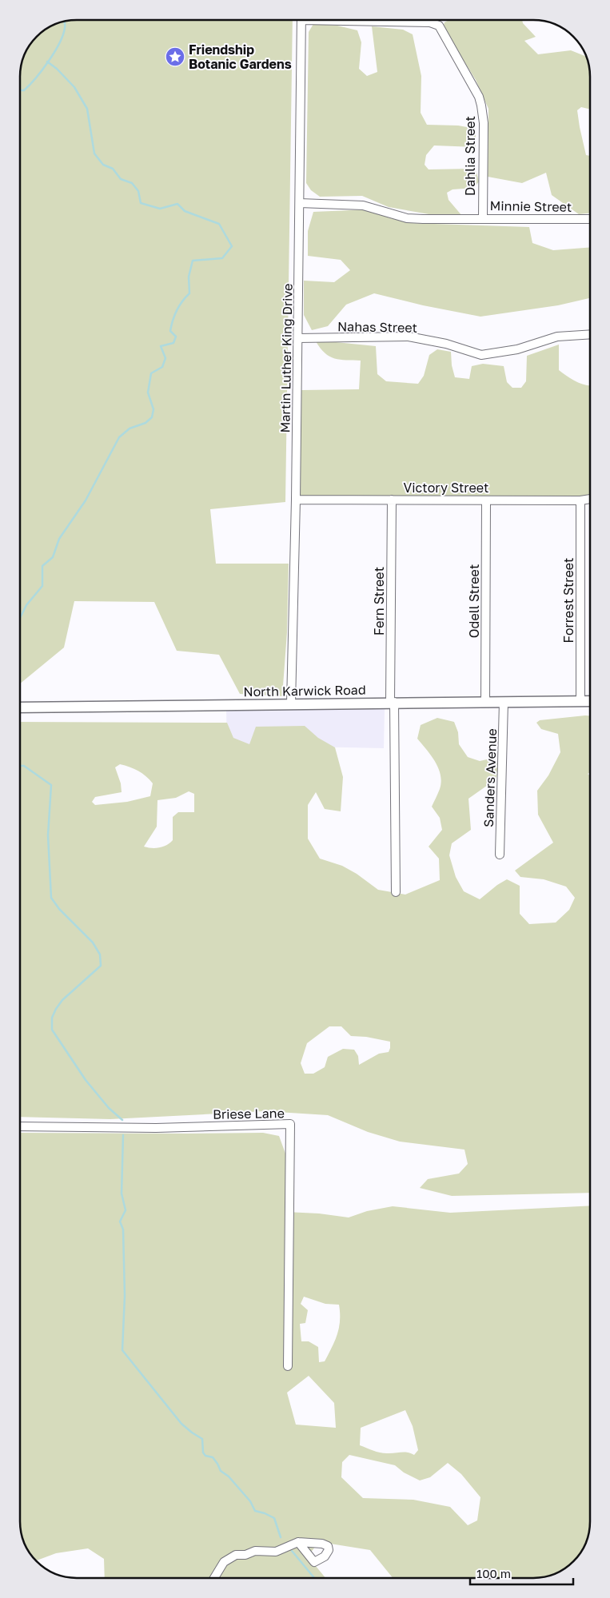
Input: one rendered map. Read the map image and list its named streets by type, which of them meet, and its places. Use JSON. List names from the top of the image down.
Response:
{
  "streets": {
    "street": [
      "Dahlia Street",
      "Minnie Street",
      "Nahas Street",
      "Martin Luther King Drive",
      "Victory Street",
      "Forrest Street",
      "Fern Street",
      "Odell Street",
      "North Karwick Road",
      "Sanders Avenue",
      "Briese Lane"
    ]
  },
  "crossings": [
    ["Dahlia Street", "Minnie Street"],
    ["Minnie Street", "Martin Luther King Drive"],
    ["Nahas Street", "Martin Luther King Drive"],
    ["Martin Luther King Drive", "Victory Street"],
    ["Martin Luther King Drive", "North Karwick Road"],
    ["Victory Street", "Forrest Street"],
    ["Victory Street", "Fern Street"],
    ["Victory Street", "Odell Street"],
    ["Forrest Street", "North Karwick Road"],
    ["Fern Street", "North Karwick Road"],
    ["Odell Street", "North Karwick Road"],
    ["North Karwick Road", "Sanders Avenue"]
  ],
  "places": {
    "place": ["Friendship Botanic Gardens"]
  },
  "scale_bar": "100 m"
}
